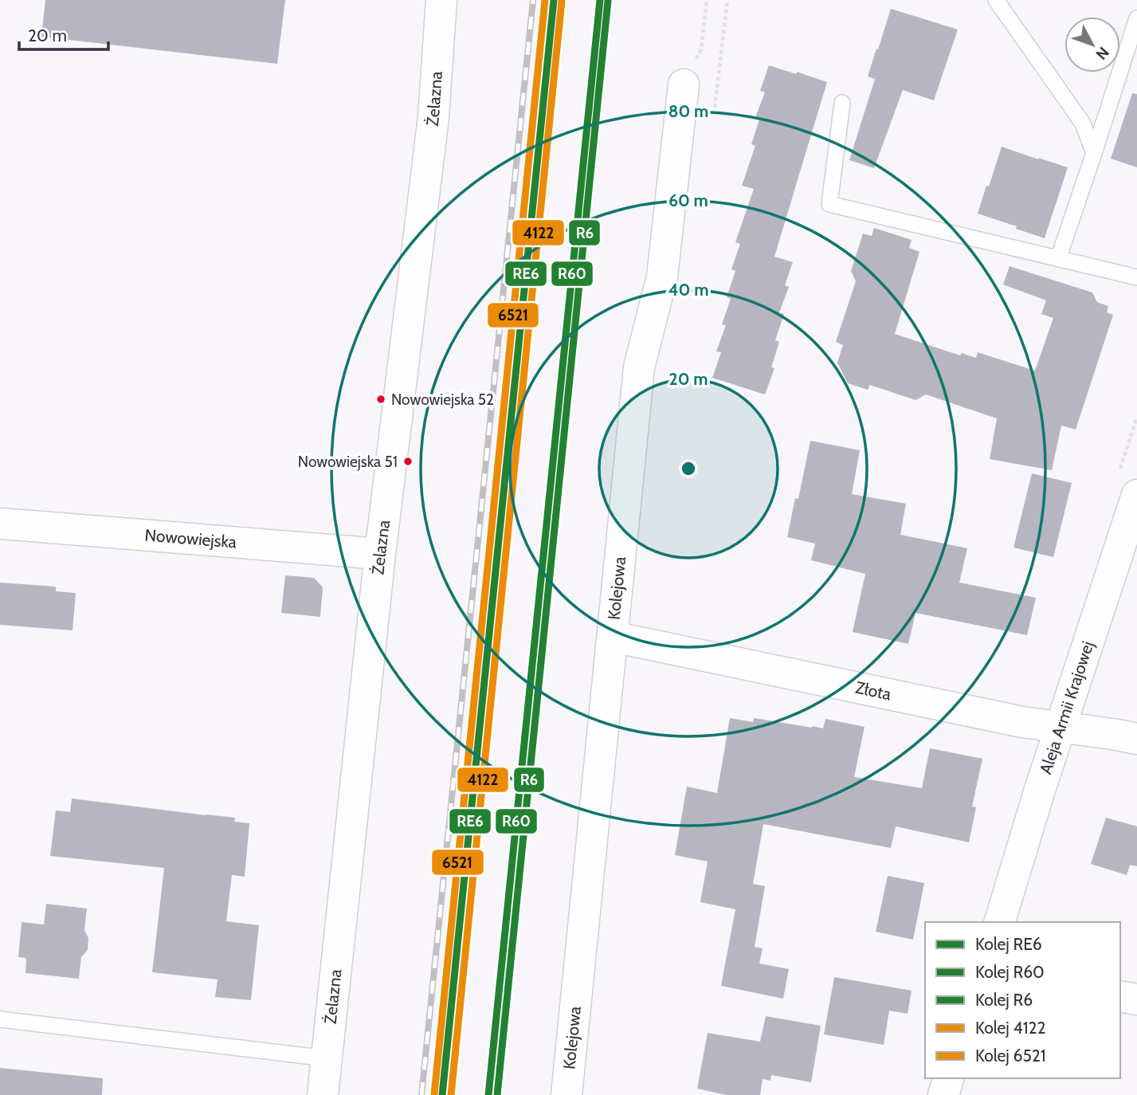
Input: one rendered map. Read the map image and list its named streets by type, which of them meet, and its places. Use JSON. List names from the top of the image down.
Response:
{
  "streets": {
    "street": [
      "Żelazna",
      "Nowowiejska",
      "Kolejowa",
      "Złota",
      "Aleja Armii Krajowej"
    ]
  },
  "crossings": [
    ["Żelazna", "Nowowiejska"],
    ["Kolejowa", "Złota"],
    ["Złota", "Aleja Armii Krajowej"]
  ],
  "places": ["Nowowiejska 52", "Nowowiejska 51"],
  "lines": [
    "rail line RE6",
    "rail line R60",
    "rail line 6521",
    "rail line R6",
    "rail line 4122"
  ],
  "legend": [
    "Kolej RE6",
    "Kolej R60",
    "Kolej R6",
    "Kolej 4122",
    "Kolej 6521"
  ],
  "scale_bar": "20 m",
  "north": "bottom right",
  "rings": [
    "80 m",
    "60 m",
    "40 m",
    "20 m"
  ]
}
